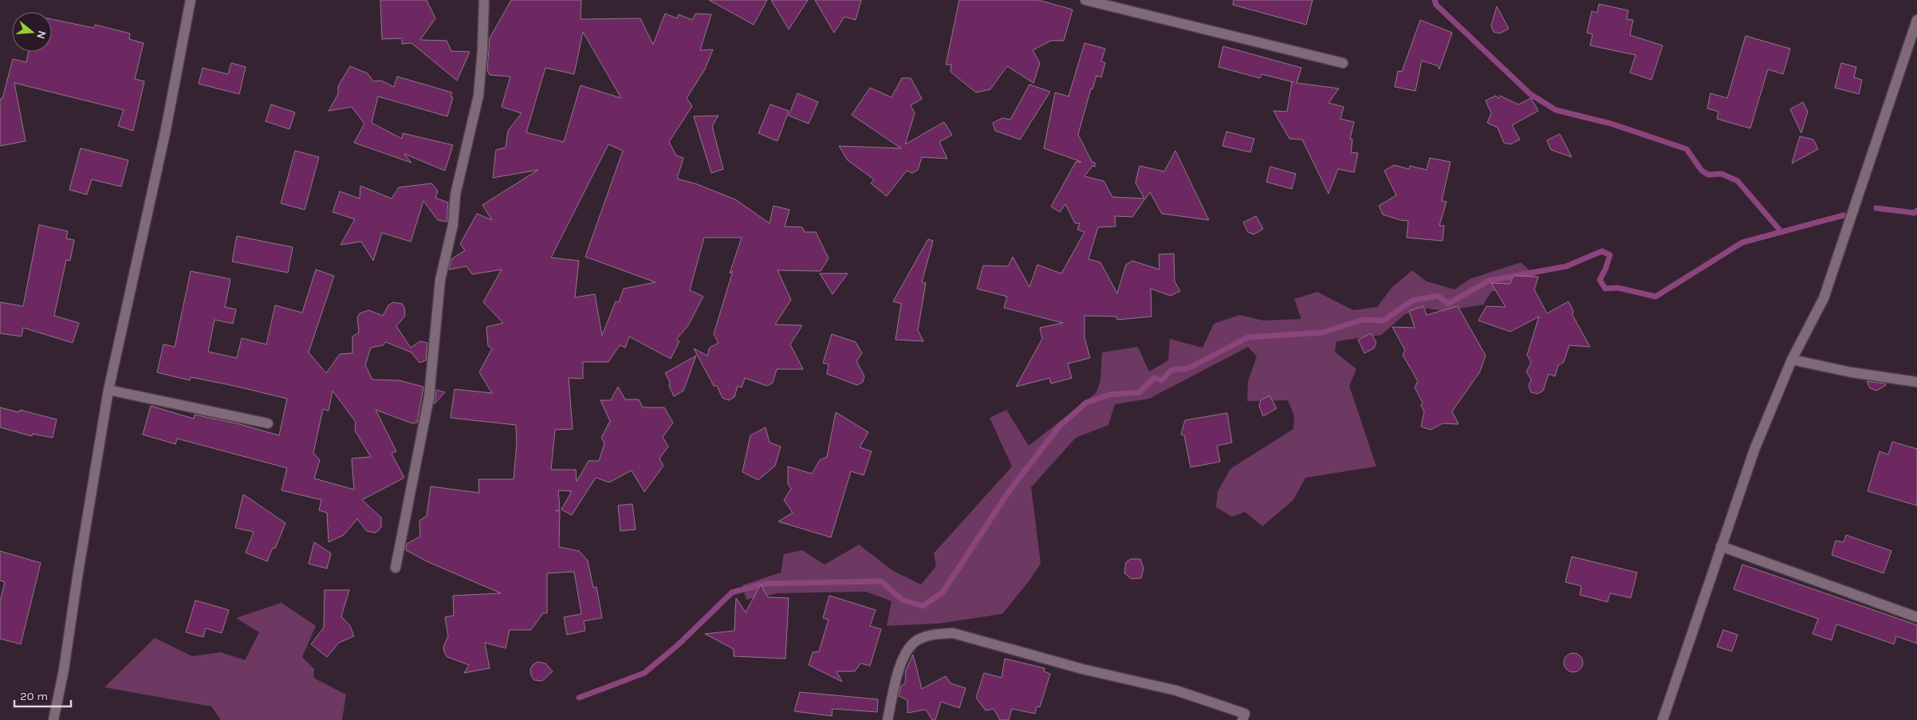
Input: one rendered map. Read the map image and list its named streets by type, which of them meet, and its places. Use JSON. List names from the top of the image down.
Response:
{
  "scale_bar": "20 m",
  "north": "right"
}
